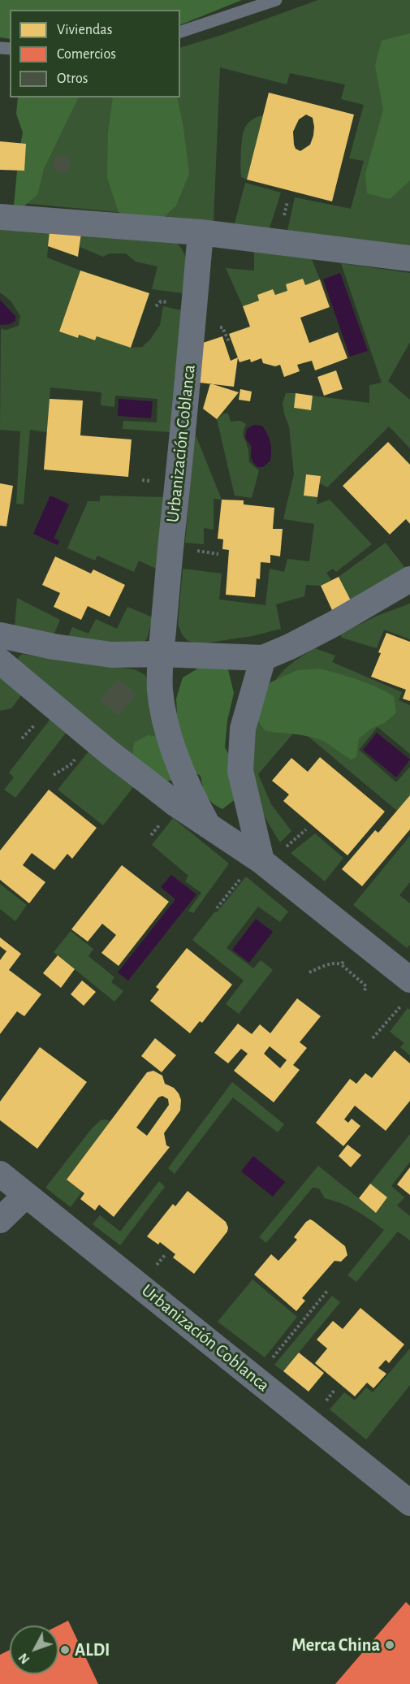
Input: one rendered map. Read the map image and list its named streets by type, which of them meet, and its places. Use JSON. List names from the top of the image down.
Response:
{
  "streets": {
    "street": ["Urbanización Coblanca"]
  },
  "places": ["Merca China", "ALDI"],
  "legend": ["Viviendas", "Comercios", "Otros"],
  "north": "bottom left"
}
